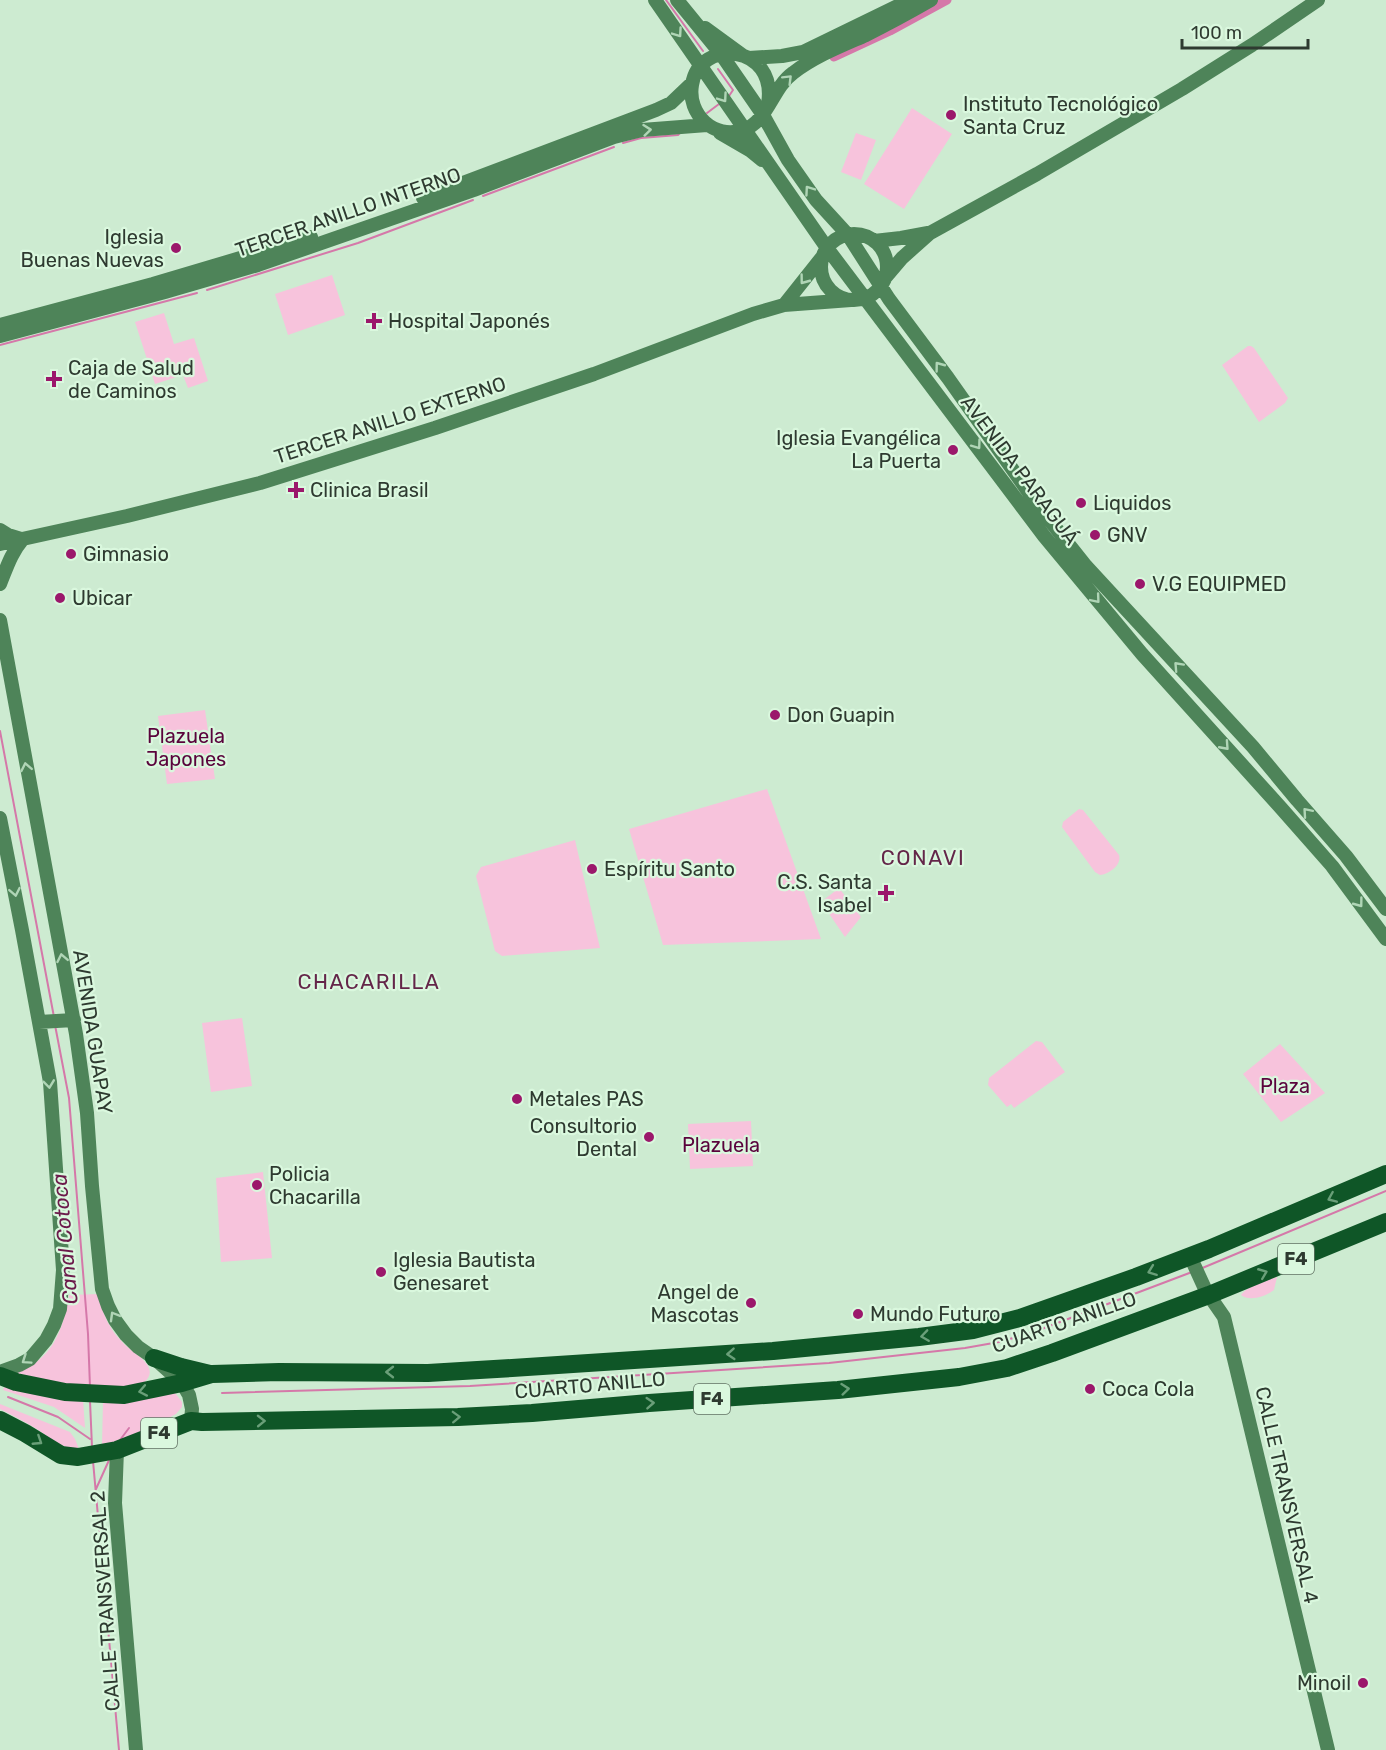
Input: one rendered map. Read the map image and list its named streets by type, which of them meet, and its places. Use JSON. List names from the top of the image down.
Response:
{
  "streets": {
    "highway": ["F4", "CUARTO ANILLO"],
    "main road": [
      "TERCER ANILLO INTERNO",
      "TERCER ANILLO EXTERNO",
      "AVENIDA PARAGUÁ",
      "AVENIDA GUAPAY",
      "CALLE TRANSVERSAL 4",
      "CALLE TRANSVERSAL 2"
    ]
  },
  "crossings": [
    ["TERCER ANILLO INTERNO", "AVENIDA PARAGUÁ"],
    ["TERCER ANILLO EXTERNO", "AVENIDA PARAGUÁ"],
    ["AVENIDA GUAPAY", "CUARTO ANILLO"],
    ["CUARTO ANILLO", "CALLE TRANSVERSAL 4"],
    ["CUARTO ANILLO", "CALLE TRANSVERSAL 2"]
  ],
  "one_way": ["AVENIDA GUAPAY"],
  "districts": ["CONAVI", "CHACARILLA"],
  "water": ["Canal Cotoca"],
  "parks": ["Plazuela Japones", "Plaza", "Plazuela"],
  "places": {
    "other": [
      "Instituto Tecnológico Santa Cruz",
      "Iglesia Buenas Nuevas",
      "Iglesia Evangélica La Puerta",
      "Liquidos",
      "GNV",
      "Gimnasio",
      "V.G EQUIPMED",
      "Ubicar",
      "Don Guapin",
      "Espíritu Santo",
      "Metales PAS",
      "Consultorio Dental",
      "Policia Chacarilla",
      "Iglesia Bautista Genesaret",
      "Angel de Mascotas",
      "Mundo Futuro",
      "Coca Cola",
      "Minoil"
    ],
    "health": [
      "Hospital Japonés",
      "Caja de Salud de Caminos",
      "Clinica Brasil",
      "C.S. Santa Isabel"
    ]
  },
  "scale_bar": "100 m"
}
